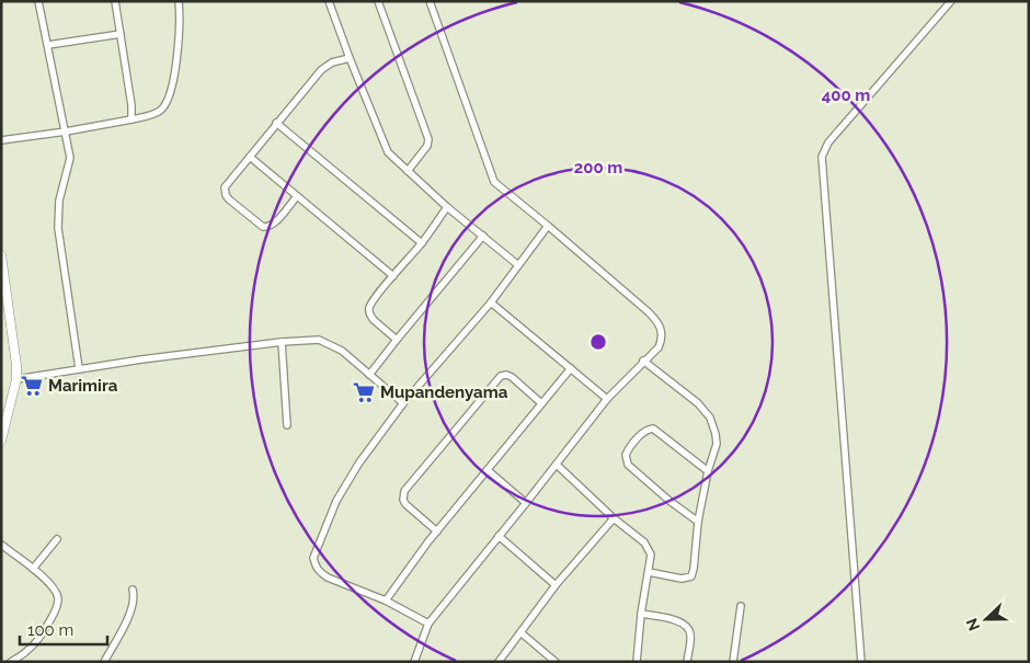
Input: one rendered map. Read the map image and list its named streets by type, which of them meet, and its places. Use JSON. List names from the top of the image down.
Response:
{
  "places": {
    "supermarket": ["Marimira", "Mupandenyama"]
  },
  "scale_bar": "100 m",
  "north": "left",
  "rings": ["400 m", "200 m"]
}
